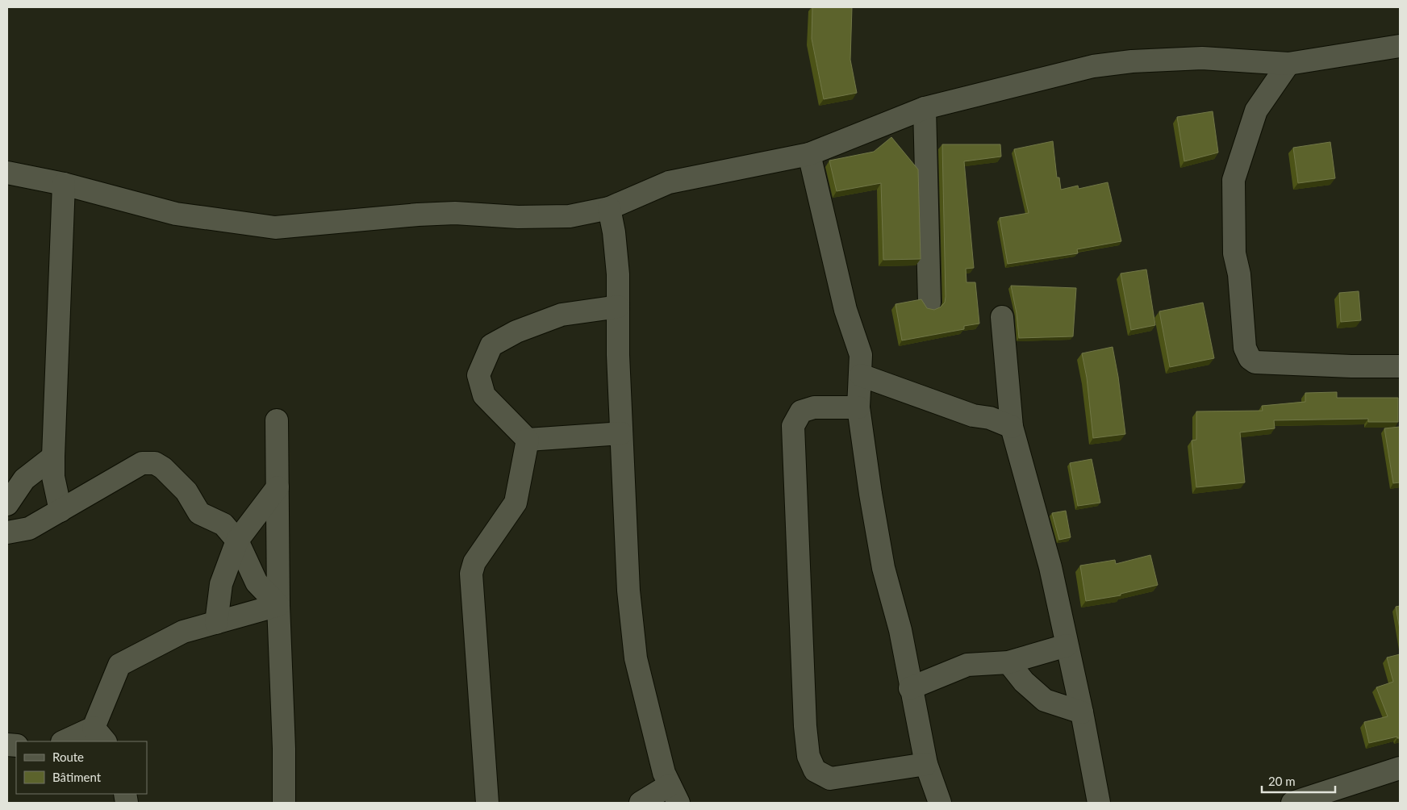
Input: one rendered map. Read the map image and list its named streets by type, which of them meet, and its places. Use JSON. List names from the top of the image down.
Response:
{
  "legend": ["Route", "Bâtiment"],
  "scale_bar": "20 m"
}
